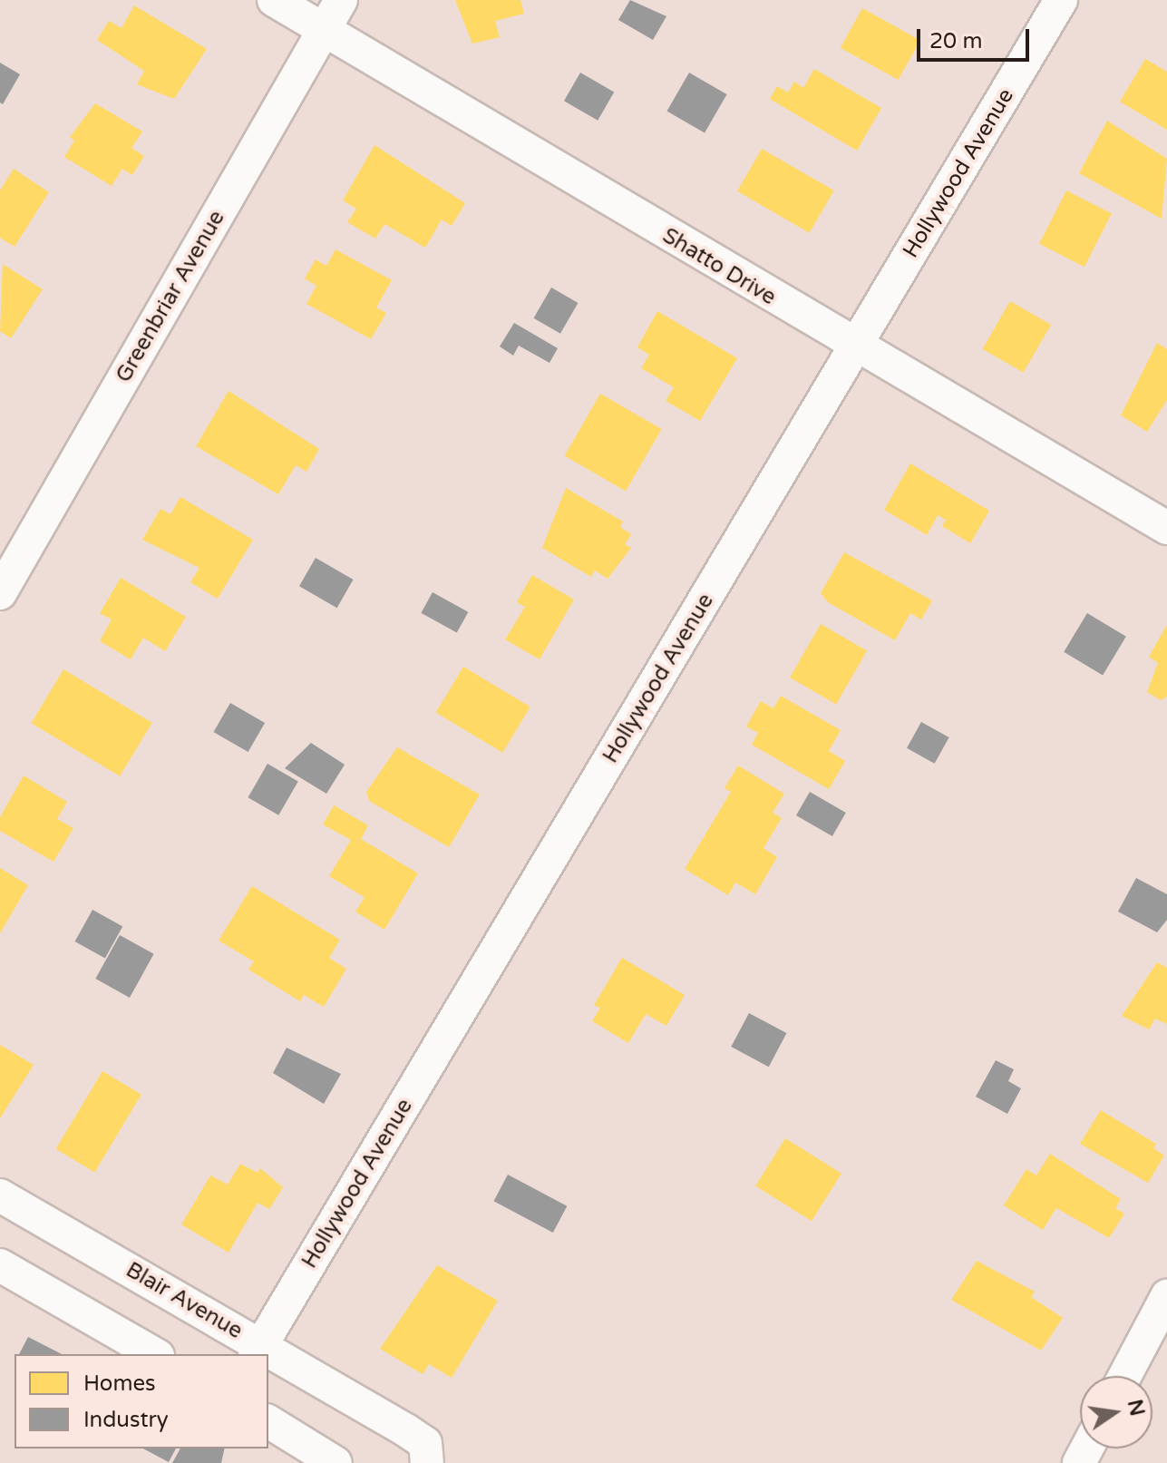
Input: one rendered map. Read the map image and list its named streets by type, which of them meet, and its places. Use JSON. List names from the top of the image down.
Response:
{
  "streets": {
    "street": [
      "Hollywood Avenue",
      "Shatto Drive",
      "Greenbriar Avenue",
      "Blair Avenue"
    ]
  },
  "crossings": [
    ["Hollywood Avenue", "Shatto Drive"],
    ["Hollywood Avenue", "Blair Avenue"],
    ["Shatto Drive", "Greenbriar Avenue"]
  ],
  "legend": ["Homes", "Industry"],
  "scale_bar": "20 m",
  "north": "right"
}
